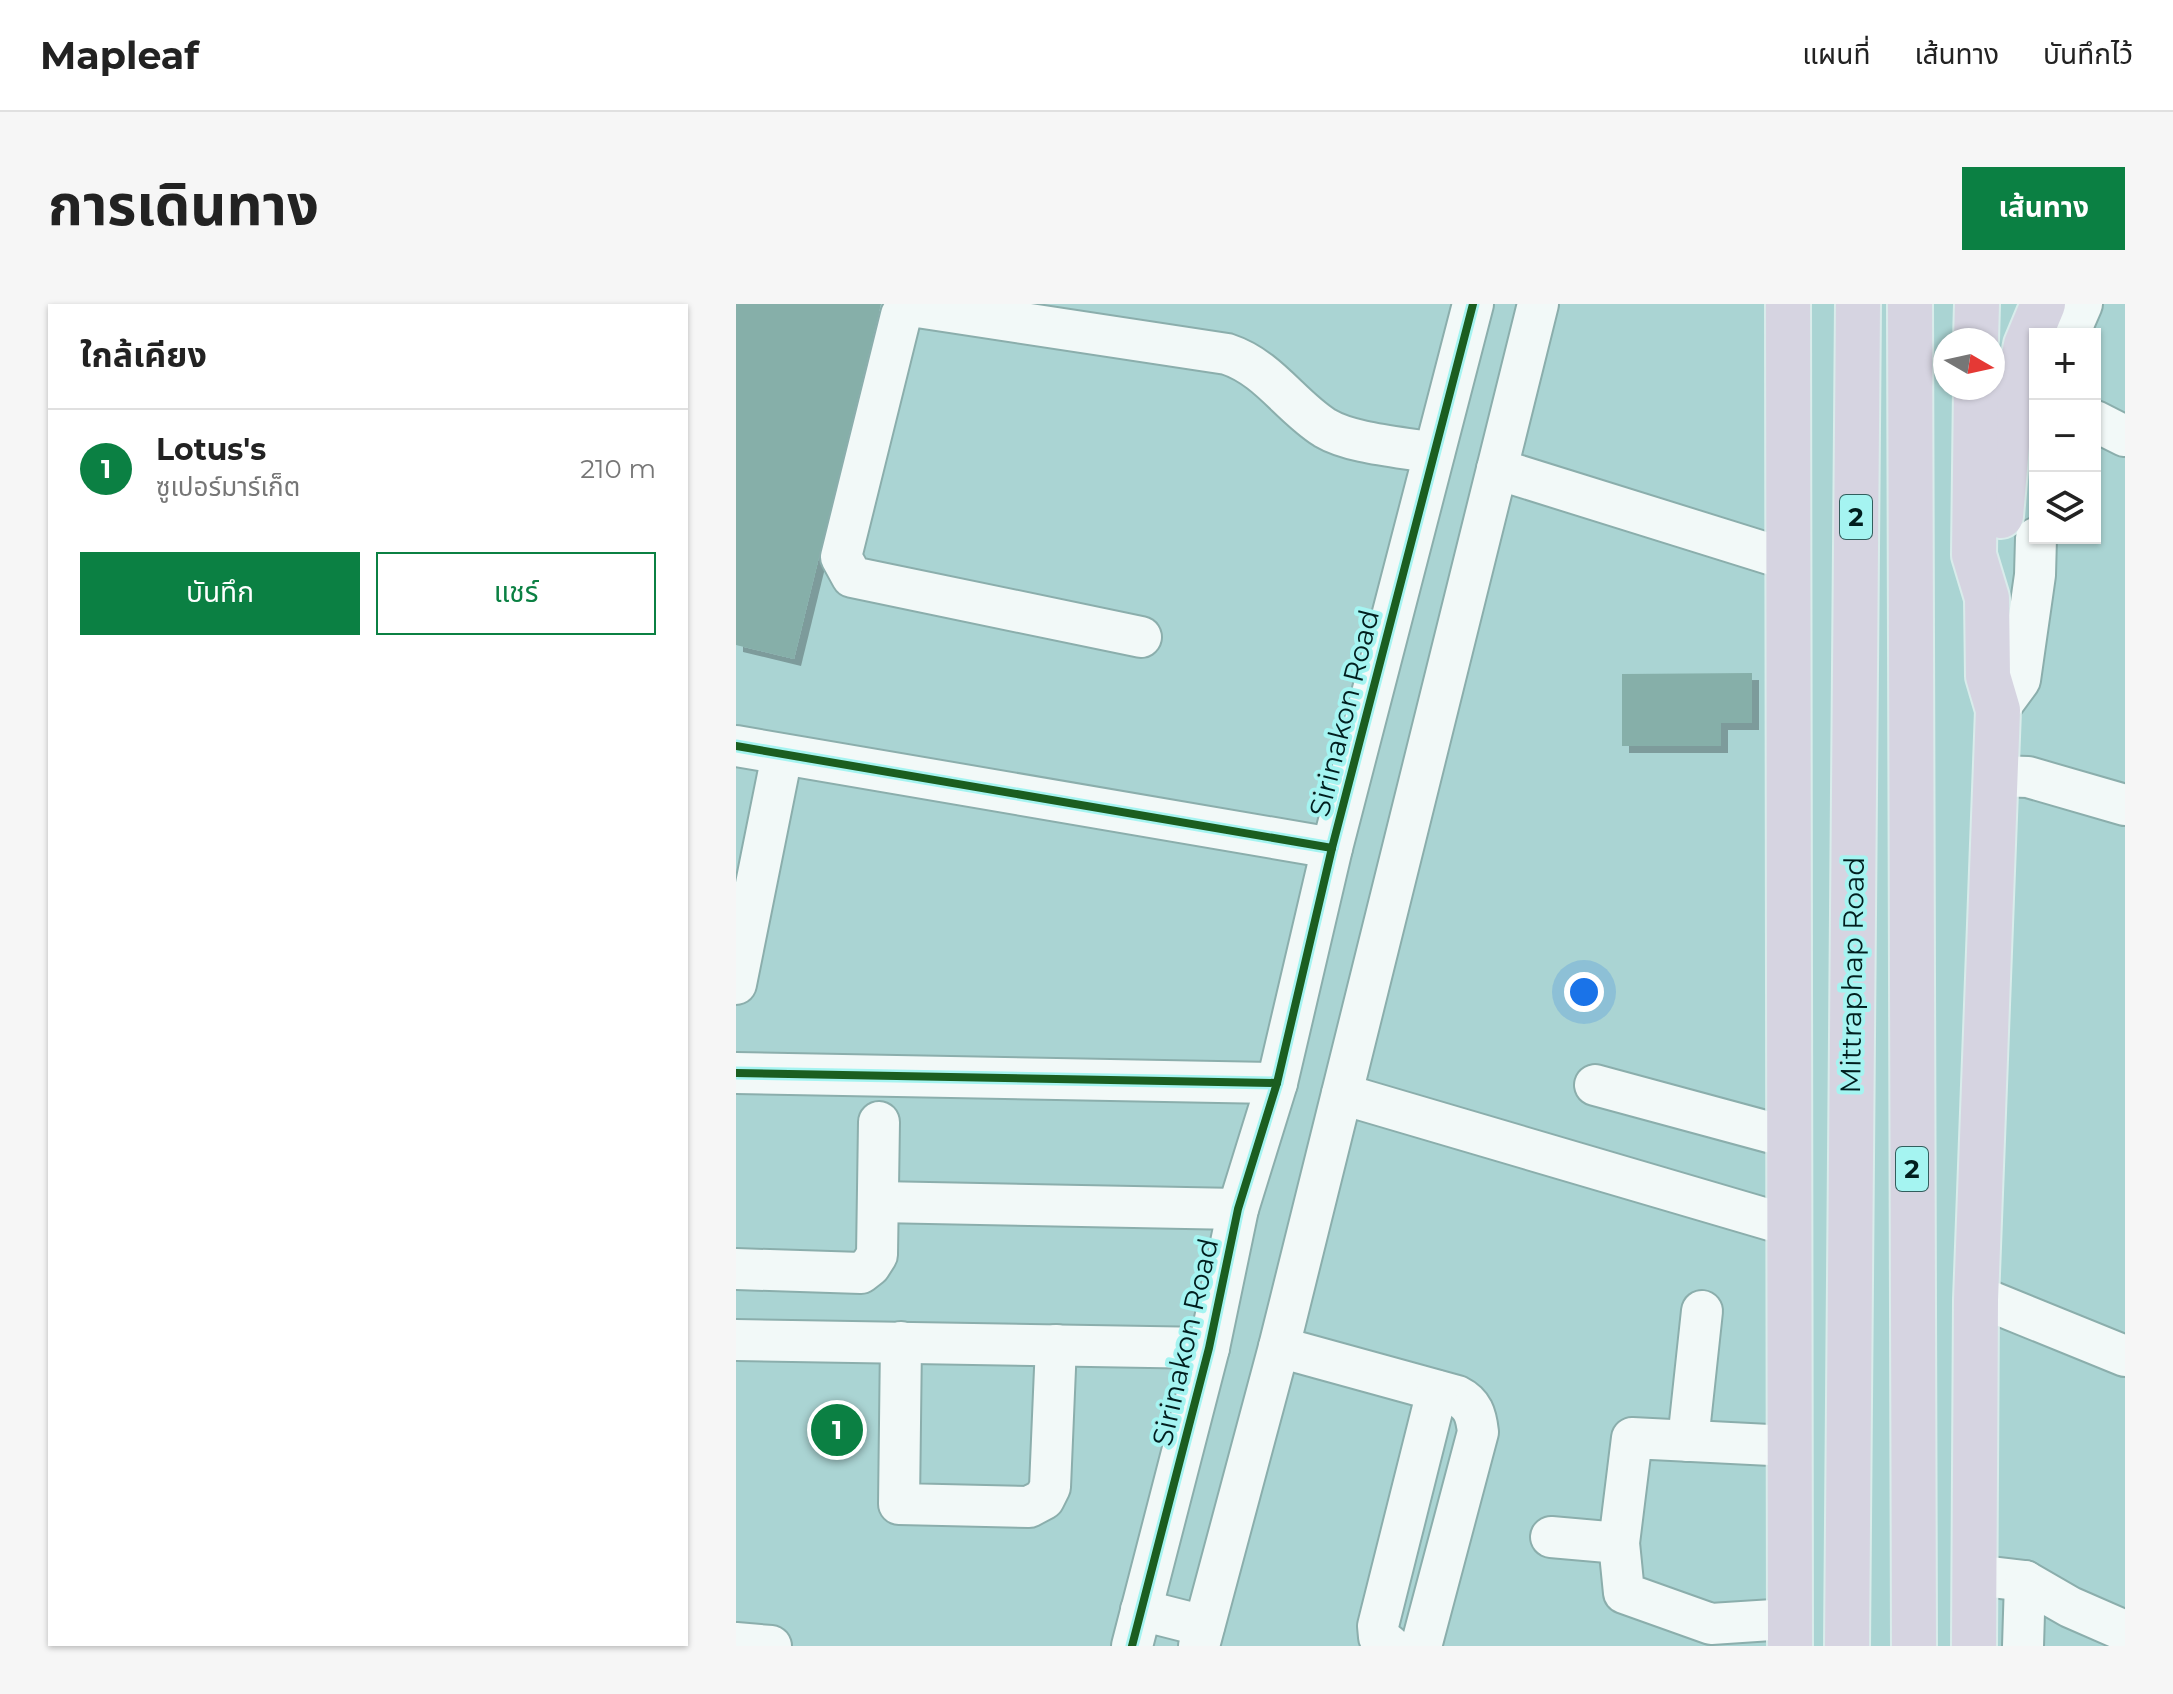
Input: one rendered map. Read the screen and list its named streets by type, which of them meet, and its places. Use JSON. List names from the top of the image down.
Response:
{
  "streets": {
    "highway": ["2", "Mittraphap Road"],
    "street": ["Sirinakon Road"]
  },
  "north": "right",
  "page": {
    "header": "Mapleaf",
    "nav": ["แผนที่", "เส้นทาง", "บันทึกไว้"],
    "title": "การเดินทาง",
    "buttons": [
      "เส้นทาง",
      ["บันทึก", "แชร์"]
    ],
    "heading": "ใกล้เคียง",
    "map_buttons": ["+", "−"],
    "list": [
      {
        "mark": "1",
        "name": "Lotus's",
        "note": "ซูเปอร์มาร์เก็ต",
        "value": "210 m"
      }
    ],
    "pins": "1"
  }
}
